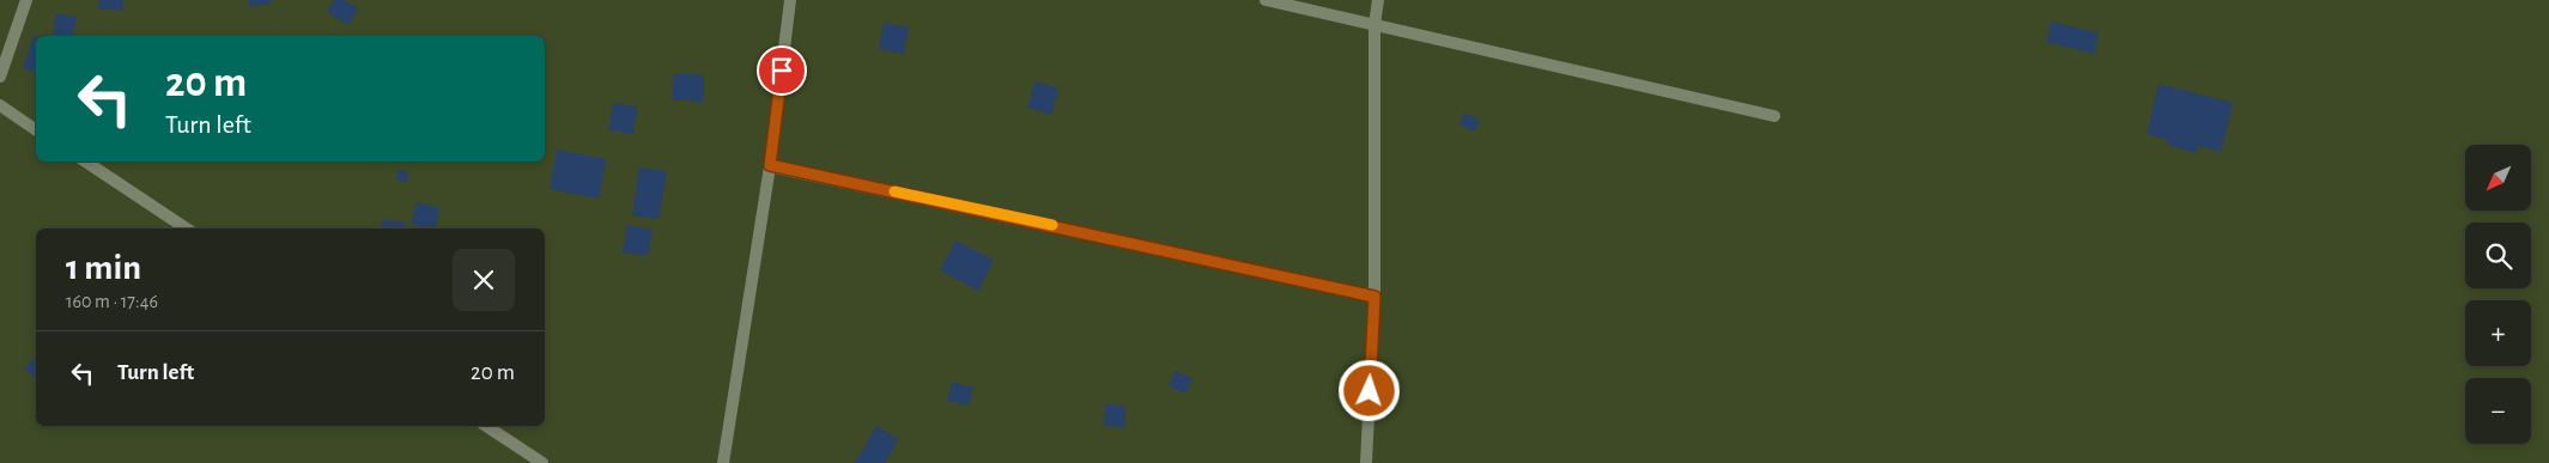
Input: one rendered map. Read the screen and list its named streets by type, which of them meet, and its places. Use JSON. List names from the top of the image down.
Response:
{
  "north": "bottom left",
  "page": {
    "turn": ["20 m", "Turn left"],
    "map_buttons": ["+", "−"],
    "heading": ["1 min", "160 m · 17:46"],
    "list": [
      {
        "name": "Turn left",
        "value": "20 m"
      }
    ]
  }
}
